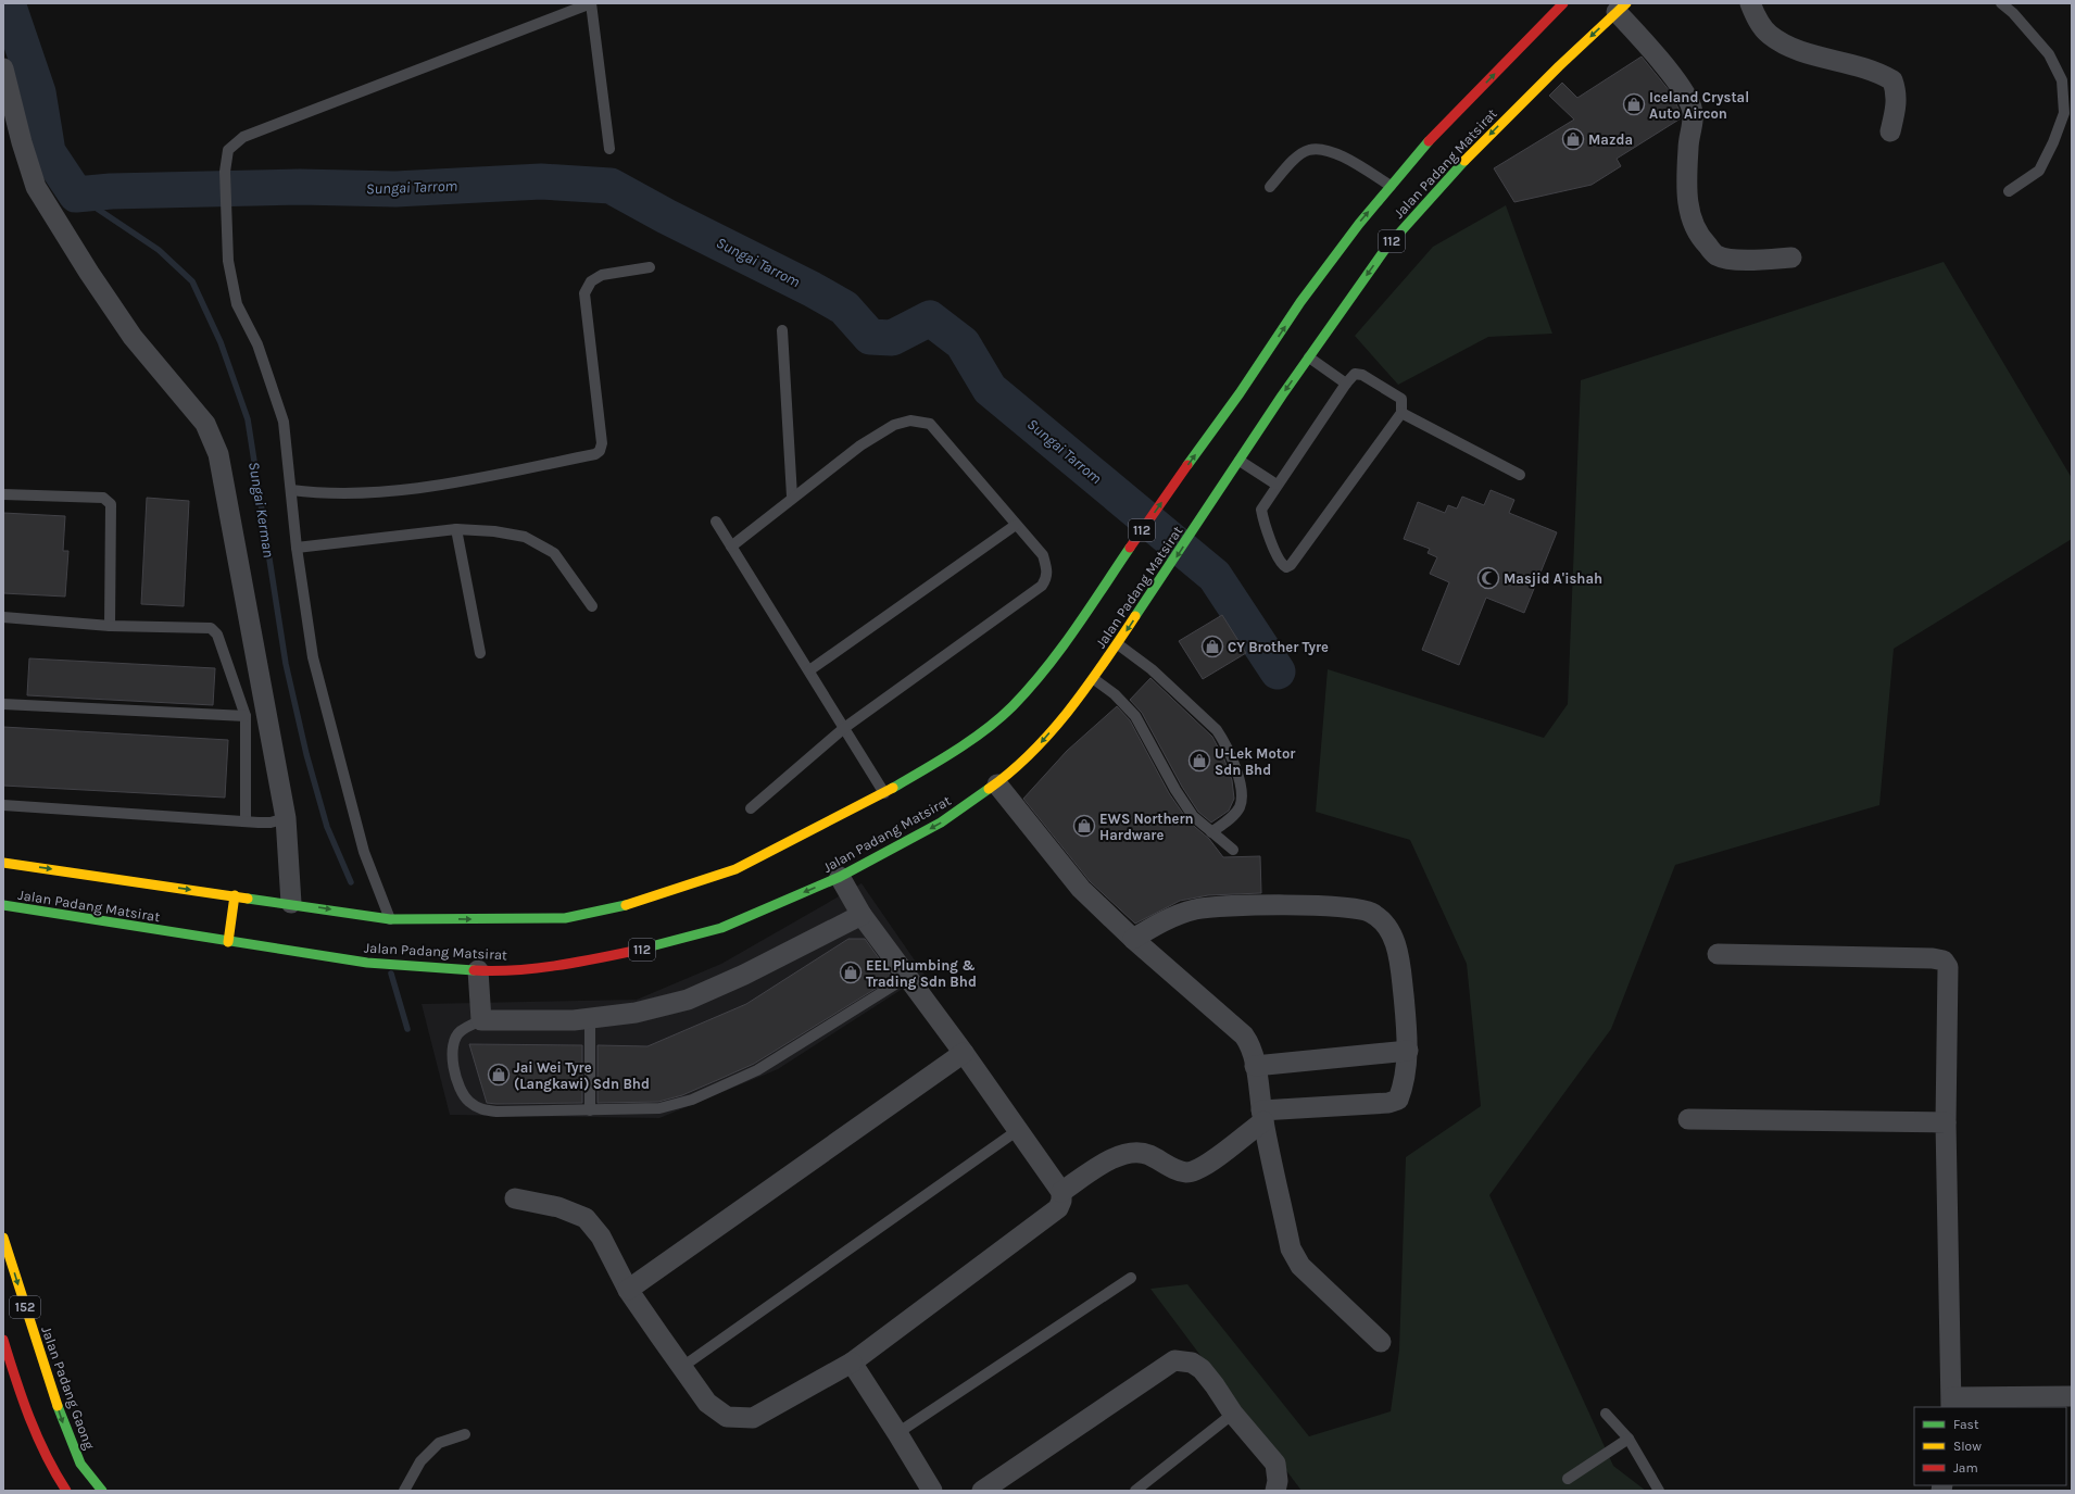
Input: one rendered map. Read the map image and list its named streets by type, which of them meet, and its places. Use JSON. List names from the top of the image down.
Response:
{
  "streets": {
    "main road": [
      "Jalan Padang Matsirat",
      "112",
      "152",
      "Jalan Padang Gaong"
    ]
  },
  "water": ["Sungai Tarrom", "Sungai Kerman"],
  "places": {
    "shop": [
      "Iceland Crystal Auto Aircon",
      "Mazda",
      "CY Brother Tyre",
      "U-Lek Motor Sdn Bhd",
      "EWS Northern Hardware",
      "EEL Plumbing & Trading Sdn Bhd",
      "Jai Wei Tyre (Langkawi) Sdn Bhd"
    ],
    "mosque": ["Masjid A'ishah"]
  },
  "legend": ["Fast", "Slow", "Jam"]
}
